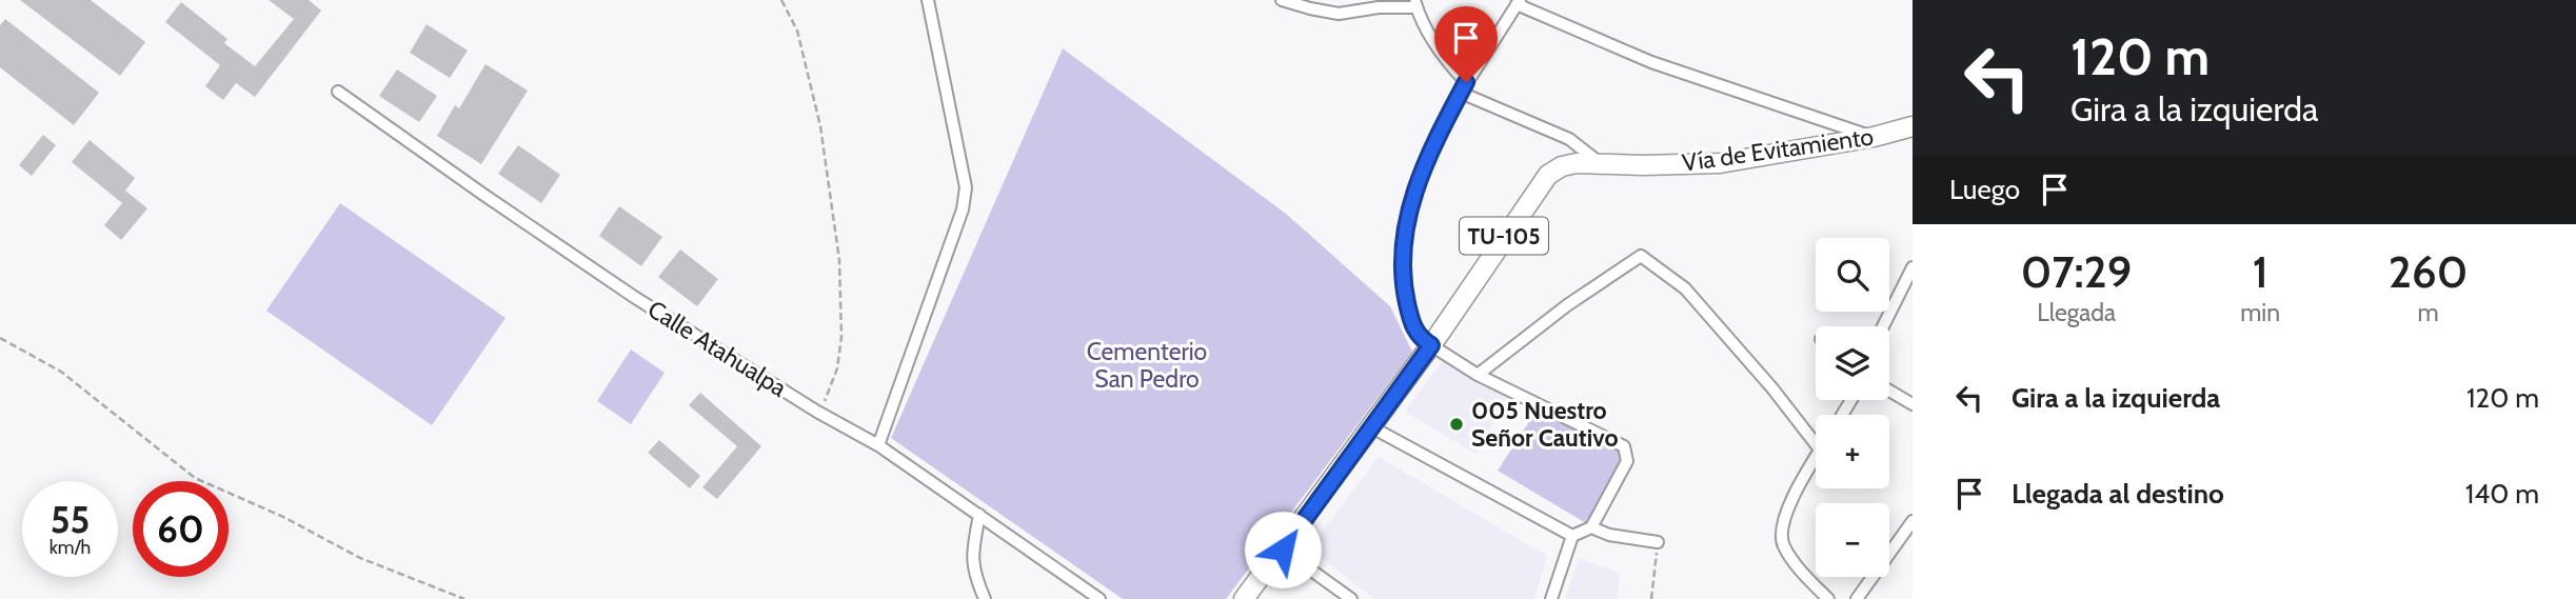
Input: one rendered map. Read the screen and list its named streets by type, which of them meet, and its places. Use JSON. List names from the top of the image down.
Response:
{
  "streets": {
    "main road": ["Vía de Evitamiento", "TU-105"],
    "street": ["Calle Atahualpa"]
  },
  "parks": ["Cementerio San Pedro"],
  "places": ["005 Nuestro Señor Cautivo"],
  "page": {
    "turn": ["120 m", "Gira a la izquierda"],
    "then": "Luego",
    "eta": [
      "07:29",
      "Llegada",
      "1",
      "min",
      "260",
      "m"
    ],
    "map_buttons": ["+", "−"],
    "list": [
      {
        "name": "Gira a la izquierda",
        "value": "120 m"
      },
      {
        "name": "Llegada al destino",
        "value": "140 m"
      }
    ],
    "speed": "55 km/h",
    "limit": "60"
  }
}
